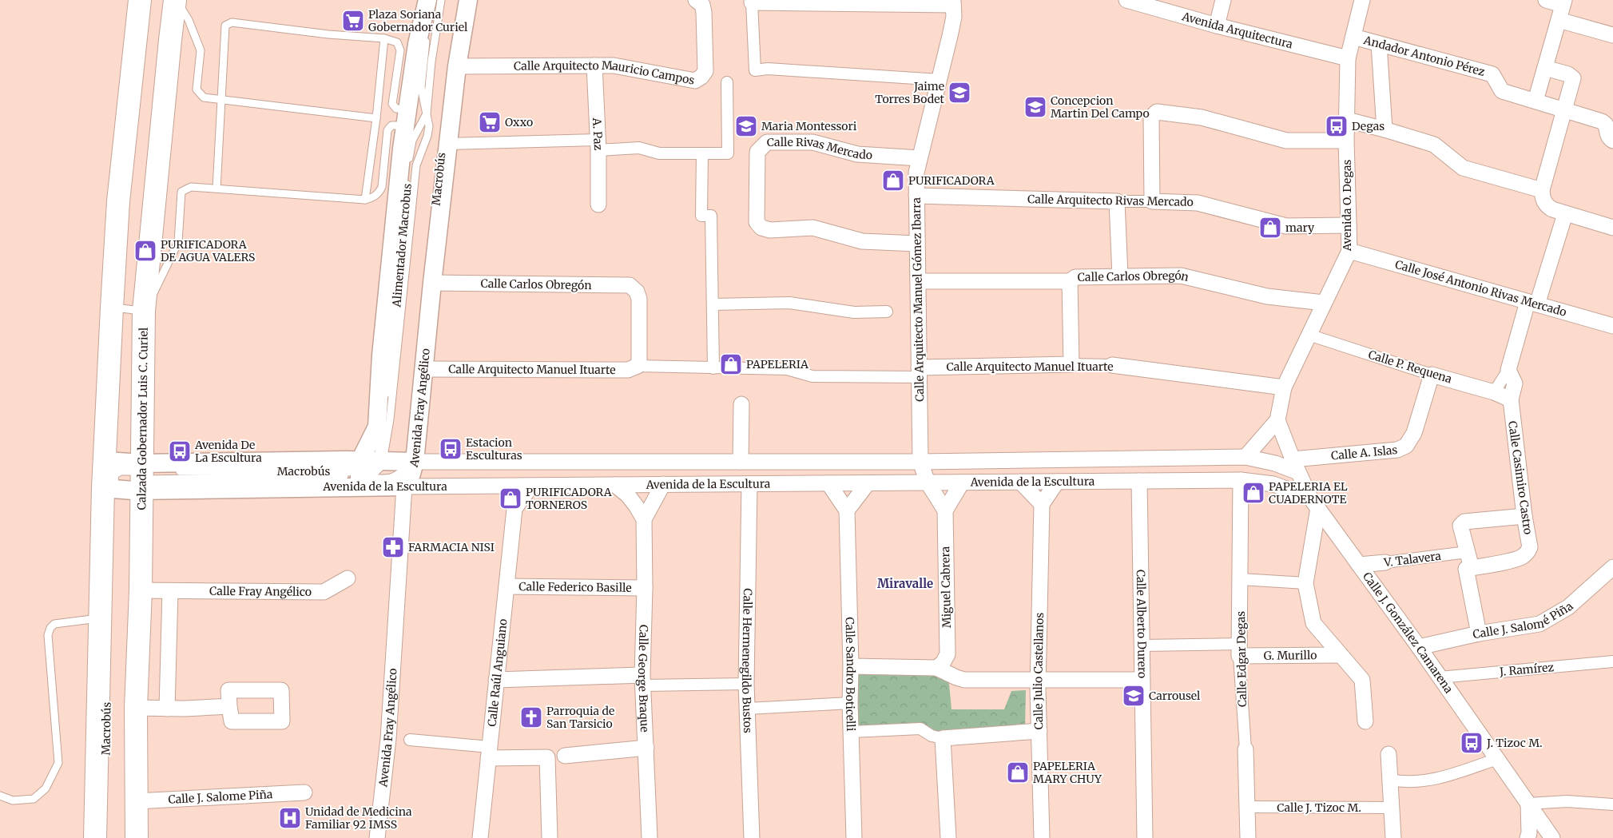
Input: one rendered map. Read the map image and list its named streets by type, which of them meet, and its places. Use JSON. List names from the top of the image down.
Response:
{
  "streets": {
    "main road": ["Calzada Gobernador Luis C. Curiel"],
    "street": [
      "Avenida Arquitectura",
      "Andador Antonio Pérez",
      "Calle Arquitecto Mauricio Campos",
      "A. Paz",
      "Calle Rivas Mercado",
      "Calle Arquitecto Rivas Mercado",
      "Avenida O. Degas",
      "Calle Carlos Obregón",
      "Calle José Antonio Rivas Mercado",
      "Calle Arquitecto Manuel Gómez Ibarra",
      "Calle Arquitecto Manuel Ituarte",
      "Calle P. Requena",
      "Avenida Fray Angélico",
      "Calle A. Islas",
      "Calle Casimiro Castro",
      "Avenida de la Escultura",
      "V. Talavera",
      "Calle Federico Basille",
      "Miguel Cabrera",
      "Calle Fray Angélico",
      "Calle J. Salomé Piña",
      "Calle Alberto Durero",
      "Calle J. González Camarena",
      "G. Murillo",
      "Calle Edgar Degas",
      "Calle Hermenegildo Bustos",
      "J. Ramírez",
      "Calle Julio Castellanos",
      "Calle Raúl Anguiano",
      "Calle Sandro Boticelli",
      "Calle George Braque",
      "Calle J. Salome Piña",
      "Calle J. Tizoc M."
    ],
    "lane": ["Macrobús", "Alimentador Macrobus"]
  },
  "crossings": [
    ["Avenida Arquitectura", "Avenida O. Degas"],
    ["Andador Antonio Pérez", "Avenida O. Degas"],
    ["Calle Arquitecto Mauricio Campos", "A. Paz"],
    ["Calle Arquitecto Mauricio Campos", "Avenida Fray Angélico"],
    ["Calle Rivas Mercado", "Calle Arquitecto Manuel Gómez Ibarra"],
    ["Macrobús", "Alimentador Macrobus"],
    ["Macrobús", "Avenida Fray Angélico"],
    ["Macrobús", "Avenida de la Escultura"],
    ["Calle Arquitecto Rivas Mercado", "Avenida O. Degas"],
    ["Calle Arquitecto Rivas Mercado", "Calle Arquitecto Manuel Gómez Ibarra"],
    ["Avenida O. Degas", "Calle Carlos Obregón"],
    ["Avenida O. Degas", "Calle José Antonio Rivas Mercado"],
    ["Avenida O. Degas", "Calle Arquitecto Manuel Ituarte"],
    ["Avenida O. Degas", "Calle P. Requena"],
    ["Avenida O. Degas", "Avenida de la Escultura"],
    ["Avenida O. Degas", "Calle J. González Camarena"],
    ["Alimentador Macrobus", "Avenida de la Escultura"],
    ["Calle Carlos Obregón", "Calle Arquitecto Manuel Gómez Ibarra"],
    ["Calle Carlos Obregón", "Calle Arquitecto Manuel Ituarte"],
    ["Calle Carlos Obregón", "Avenida Fray Angélico"],
    ["Calle Arquitecto Manuel Gómez Ibarra", "Calle Arquitecto Manuel Ituarte"],
    ["Calle Arquitecto Manuel Gómez Ibarra", "Avenida de la Escultura"],
    ["Calle Arquitecto Manuel Ituarte", "Avenida Fray Angélico"],
    ["Calle P. Requena", "Calle A. Islas"],
    ["Calle P. Requena", "Calle Casimiro Castro"],
    ["Avenida Fray Angélico", "Avenida de la Escultura"],
    ["Calzada Gobernador Luis C. Curiel", "Avenida de la Escultura"],
    ["Calzada Gobernador Luis C. Curiel", "Calle Fray Angélico"],
    ["Calzada Gobernador Luis C. Curiel", "Calle J. Salome Piña"],
    ["Calle A. Islas", "Avenida de la Escultura"],
    ["Calle A. Islas", "Calle J. González Camarena"],
    ["Avenida de la Escultura", "Calle Alberto Durero"],
    ["Avenida de la Escultura", "Calle J. González Camarena"],
    ["Avenida de la Escultura", "Calle Edgar Degas"],
    ["Avenida de la Escultura", "Calle Hermenegildo Bustos"],
    ["Avenida de la Escultura", "Calle George Braque"],
    ["V. Talavera", "Calle J. González Camarena"],
    ["Calle Federico Basille", "Calle Raúl Anguiano"],
    ["Calle Federico Basille", "Calle George Braque"],
    ["Calle J. Salomé Piña", "Calle J. González Camarena"],
    ["Calle J. González Camarena", "J. Ramírez"],
    ["G. Murillo", "Calle Edgar Degas"],
    ["Calle Edgar Degas", "Calle J. Tizoc M."]
  ],
  "districts": ["Miravalle"],
  "places": {
    "supermarket": ["Plaza Soriana Gobernador Curiel", "Oxxo"],
    "school or university": [
      "Jaime Torres Bodet",
      "Concepcion Martin Del Campo",
      "Maria Montessori",
      "Carrousel"
    ],
    "bus stop": [
      "Degas",
      "Estacion Esculturas",
      "Avenida De La Escultura",
      "J. Tizoc M."
    ],
    "shop": [
      "PURIFICADORA",
      "mary",
      "PURIFICADORA DE AGUA VALERS",
      "PAPELERIA",
      "PAPELERIA EL CUADERNOTE",
      "PURIFICADORA TORNEROS",
      "PAPELERIA MARY CHUY"
    ],
    "pharmacy": ["FARMACIA NISI"],
    "church": ["Parroquia de San Tarsicio"],
    "hospital": ["Unidad de Medicina Familiar 92 IMSS"]
  }
}
